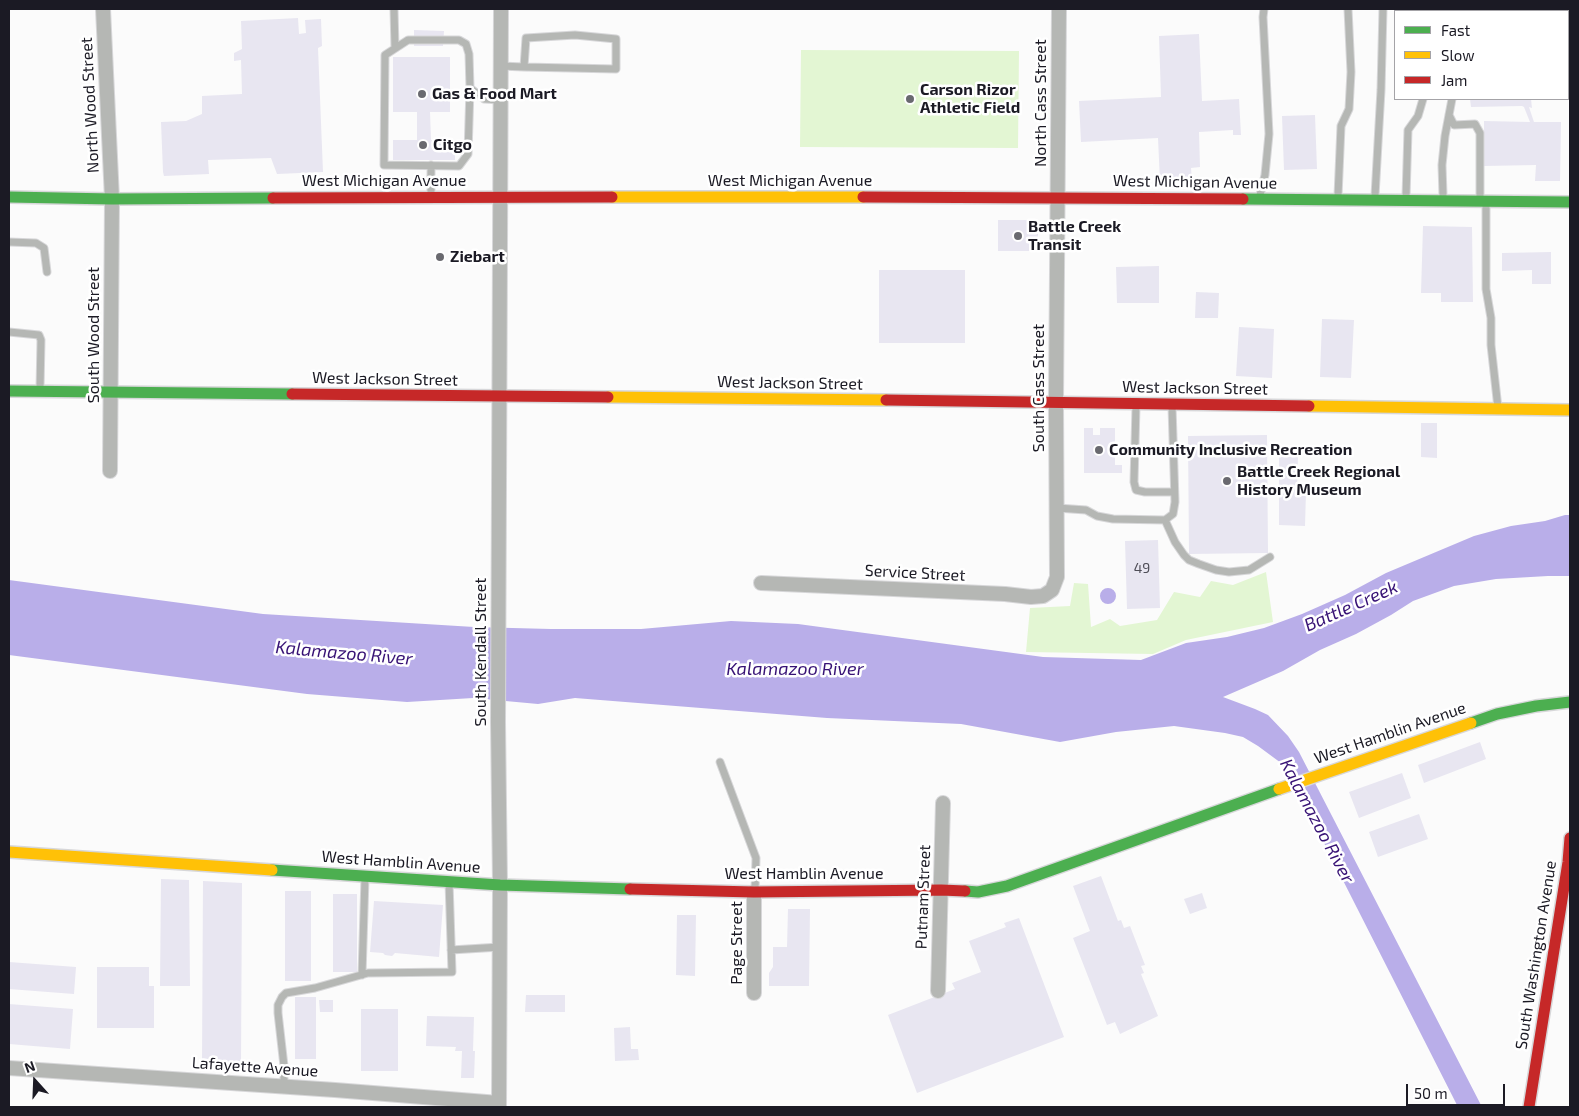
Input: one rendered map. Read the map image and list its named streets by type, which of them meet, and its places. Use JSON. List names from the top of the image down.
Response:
{
  "streets": {
    "main road": [
      "West Michigan Avenue",
      "West Jackson Street",
      "West Hamblin Avenue",
      "South Washington Avenue"
    ],
    "street": [
      "North Cass Street",
      "North Wood Street",
      "South Wood Street",
      "South Cass Street",
      "Service Street",
      "South Kendall Street",
      "Putnam Street",
      "Page Street",
      "Lafayette Avenue"
    ]
  },
  "crossings": [
    ["North Cass Street", "West Michigan Avenue"],
    ["North Cass Street", "South Cass Street"],
    ["North Wood Street", "West Michigan Avenue"],
    ["North Wood Street", "South Wood Street"],
    ["West Michigan Avenue", "South Wood Street"],
    ["West Michigan Avenue", "South Cass Street"],
    ["West Michigan Avenue", "South Kendall Street"],
    ["South Wood Street", "West Jackson Street"],
    ["West Jackson Street", "South Cass Street"],
    ["West Jackson Street", "South Kendall Street"],
    ["South Cass Street", "Service Street"],
    ["South Kendall Street", "West Hamblin Avenue"],
    ["South Kendall Street", "Lafayette Avenue"],
    ["West Hamblin Avenue", "Putnam Street"],
    ["West Hamblin Avenue", "Page Street"]
  ],
  "water": ["Battle Creek", "Kalamazoo River"],
  "places": [
    "Gas & Food Mart",
    "Carson Rizor Athletic Field",
    "Citgo",
    "Battle Creek Transit",
    "Ziebart",
    "Community Inclusive Recreation",
    "Battle Creek Regional History Museum"
  ],
  "house_numbers": ["49"],
  "legend": ["Fast", "Slow", "Jam"],
  "scale_bar": "50 m",
  "north": "top"
}
